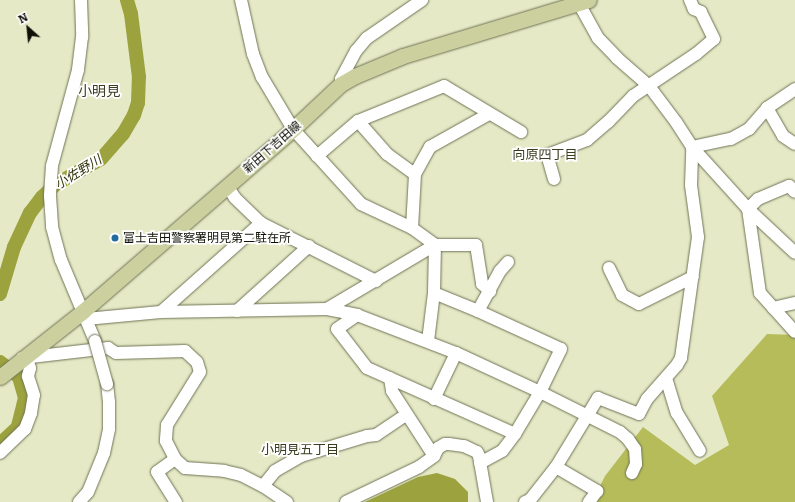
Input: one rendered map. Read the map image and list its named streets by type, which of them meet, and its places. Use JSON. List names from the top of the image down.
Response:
{
  "streets": {
    "main road": ["新田下吉田線"]
  },
  "districts": ["小明見", "向原四丁目", "小明見五丁目"],
  "water": ["小佐野川"],
  "places": ["富士吉田警察署明見第二駐在所"],
  "north": "top left"
}
